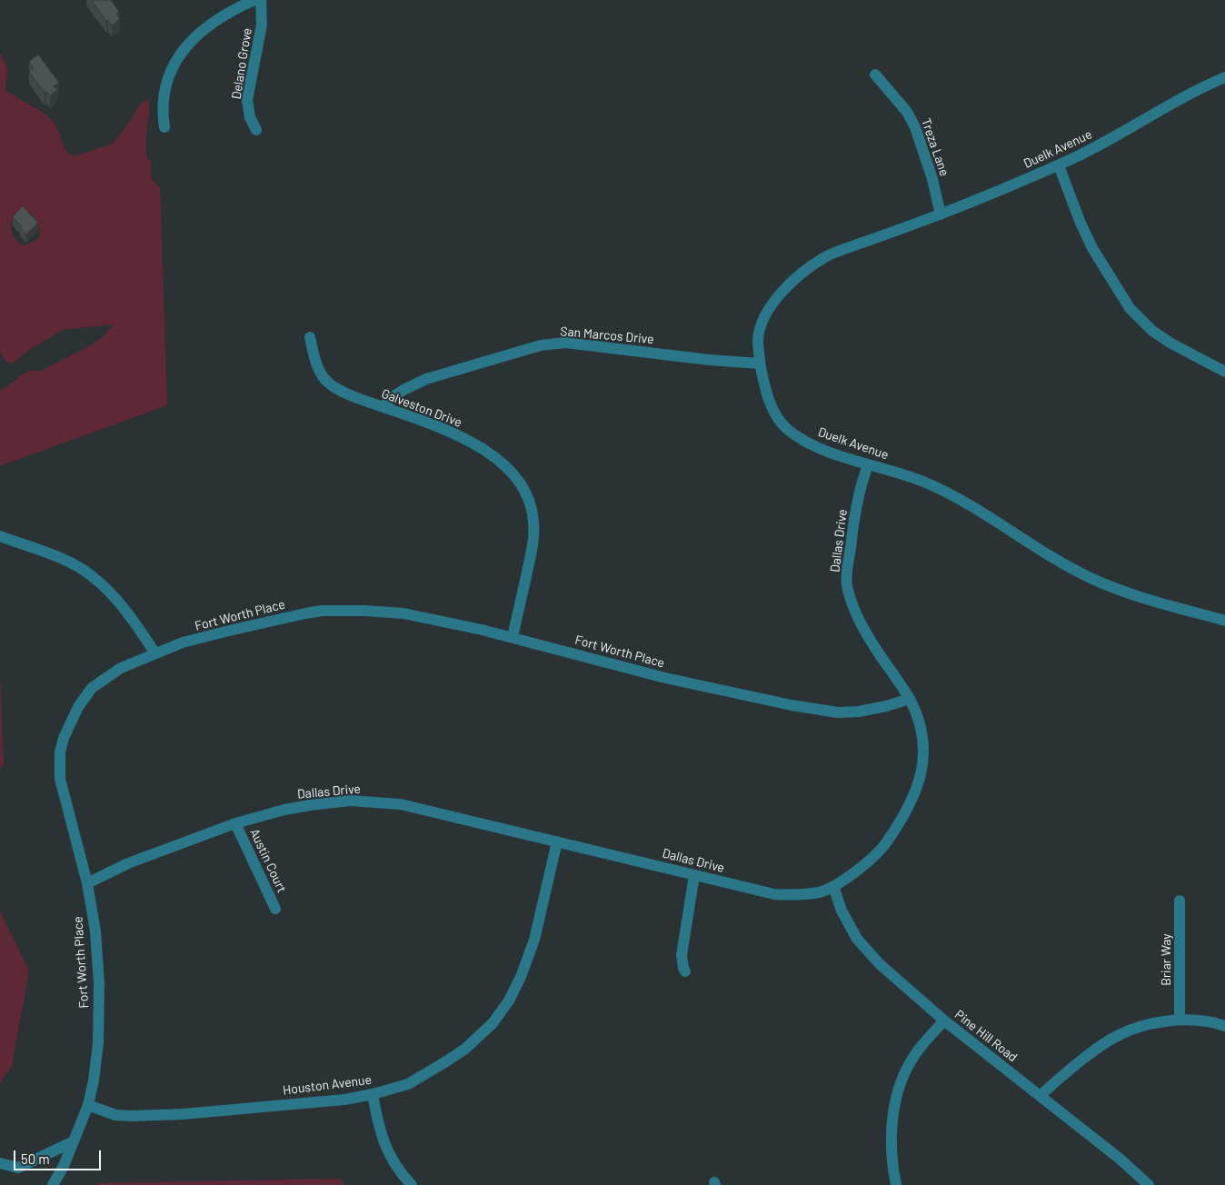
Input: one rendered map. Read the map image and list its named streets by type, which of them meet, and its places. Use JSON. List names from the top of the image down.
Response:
{
  "streets": {
    "street": [
      "Delano Grove",
      "Treza Lane",
      "Duelk Avenue",
      "San Marcos Drive",
      "Galveston Drive",
      "Dallas Drive",
      "Fort Worth Place",
      "Austin Court",
      "Briar Way",
      "Pine Hill Road",
      "Houston Avenue"
    ]
  },
  "crossings": [
    ["Treza Lane", "Duelk Avenue"],
    ["Duelk Avenue", "San Marcos Drive"],
    ["Duelk Avenue", "Dallas Drive"],
    ["San Marcos Drive", "Galveston Drive"],
    ["Galveston Drive", "Fort Worth Place"],
    ["Dallas Drive", "Fort Worth Place"],
    ["Dallas Drive", "Austin Court"],
    ["Dallas Drive", "Pine Hill Road"],
    ["Dallas Drive", "Houston Avenue"],
    ["Fort Worth Place", "Houston Avenue"]
  ],
  "scale_bar": "50 m"
}
